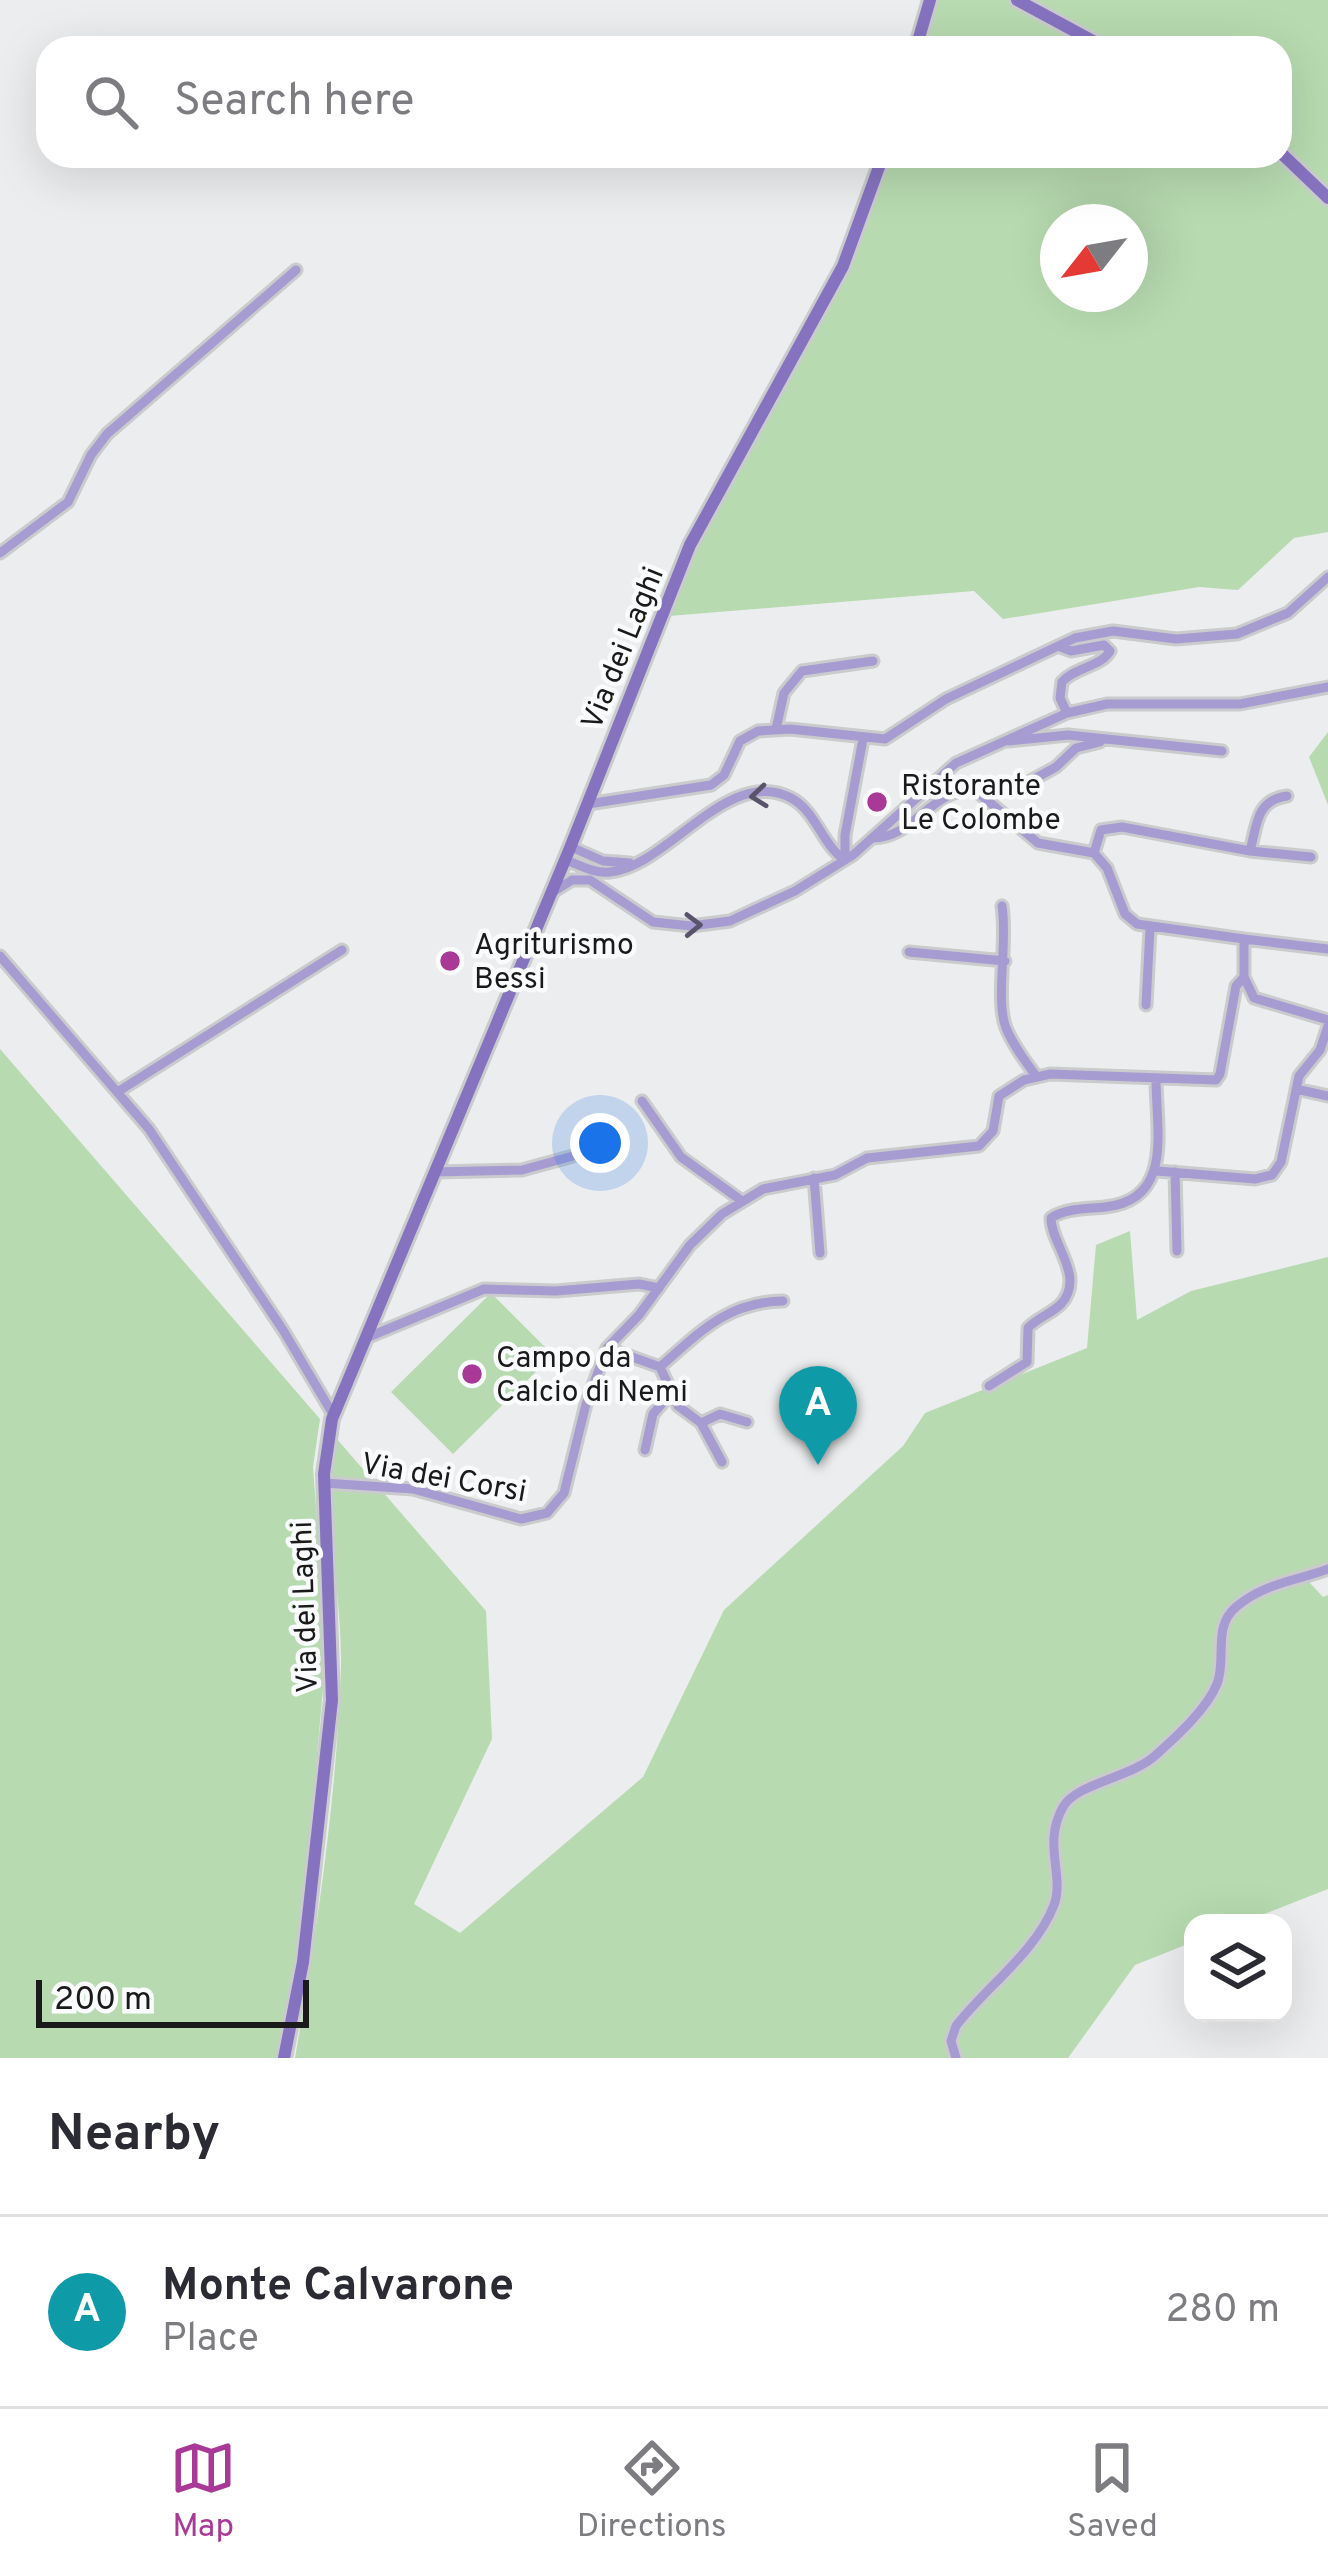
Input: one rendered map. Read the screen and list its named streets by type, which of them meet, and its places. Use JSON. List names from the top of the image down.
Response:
{
  "streets": {
    "main road": ["Via dei Laghi"],
    "street": ["Via dei Corsi"]
  },
  "crossings": [
    ["Via dei Laghi", "Via dei Corsi"]
  ],
  "places": ["Ristorante Le Colombe", "Agriturismo Bessi", "Campo da Calcio di Nemi"],
  "scale_bar": "200 m",
  "north": "bottom left",
  "page": {
    "search": "Search here",
    "pins": "A",
    "scale": "200 m",
    "heading": "Nearby",
    "list": [
      {
        "mark": "A",
        "name": "Monte Calvarone",
        "note": "Place",
        "value": "280 m"
      }
    ],
    "nav": ["Map", "Directions", "Saved"]
  }
}
